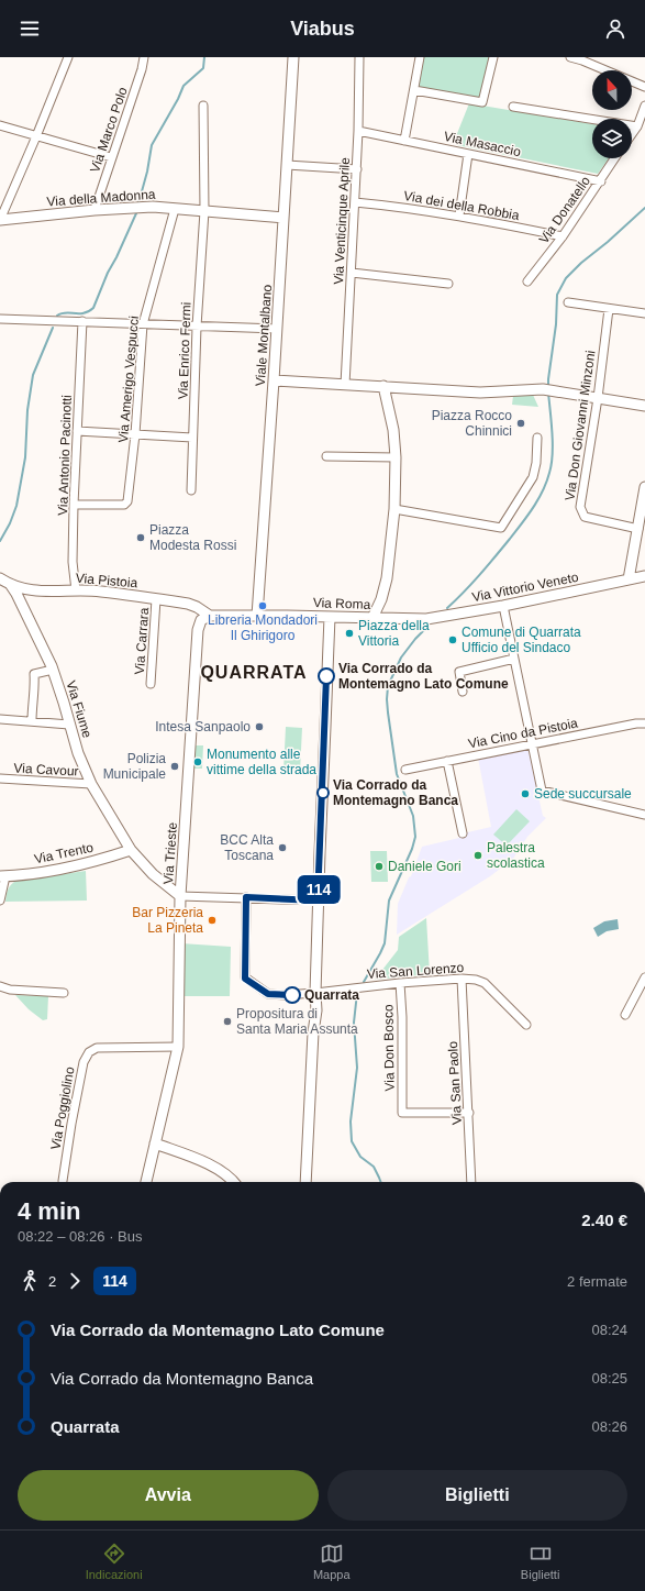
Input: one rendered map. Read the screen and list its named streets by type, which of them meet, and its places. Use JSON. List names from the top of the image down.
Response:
{
  "streets": {
    "street": [
      "Via Marco Polo",
      "Via Masaccio",
      "Via della Madonna",
      "Via dei della Robbia",
      "Via Donatello",
      "Via Venticinque Aprile",
      "Viale Montalbano",
      "Via Enrico Fermi",
      "Via Amerigo Vespucci",
      "Via Don Giovanni Minzoni",
      "Via Antonio Pacinotti",
      "Via Pistoia",
      "Via Vittorio Veneto",
      "Via Roma",
      "Via Carrara",
      "Via Fiume",
      "Via Cino da Pistoia",
      "Via Cavour",
      "Via Trento",
      "Via Trieste",
      "Via San Lorenzo",
      "Via Don Bosco",
      "Via San Paolo",
      "Via Poggiolino"
    ]
  },
  "crossings": [
    ["Via Marco Polo", "Via della Madonna"],
    ["Via Masaccio", "Via Donatello"],
    ["Via Masaccio", "Via Venticinque Aprile"],
    ["Via della Madonna", "Viale Montalbano"],
    ["Via della Madonna", "Via Enrico Fermi"],
    ["Via della Madonna", "Via Amerigo Vespucci"],
    ["Via dei della Robbia", "Via Donatello"],
    ["Via dei della Robbia", "Via Venticinque Aprile"],
    ["Viale Montalbano", "Via Roma"],
    ["Via Amerigo Vespucci", "Via Antonio Pacinotti"],
    ["Via Antonio Pacinotti", "Via Pistoia"],
    ["Via Pistoia", "Via Carrara"],
    ["Via Pistoia", "Via Fiume"],
    ["Via Pistoia", "Via Trieste"],
    ["Via Vittorio Veneto", "Via Roma"],
    ["Via Fiume", "Via Cavour"],
    ["Via Fiume", "Via Trento"],
    ["Via Fiume", "Via Trieste"],
    ["Via Trieste", "Via Poggiolino"],
    ["Via San Lorenzo", "Via Don Bosco"],
    ["Via San Lorenzo", "Via San Paolo"],
    ["Via Don Bosco", "Via San Paolo"]
  ],
  "districts": ["QUARRATA"],
  "places": [
    "Piazza Rocco Chinnici",
    "Piazza Modesta Rossi",
    "Libreria Mondadori Il Ghirigoro",
    "Piazza della Vittoria",
    "Comune di Quarrata Ufficio del Sindaco",
    "Via Corrado da Montemagno Lato Comune",
    "Intesa Sanpaolo",
    "Monumento alle vittime della strada",
    "Polizia Municipale",
    "Via Corrado da Montemagno Banca",
    "Sede succursale",
    "BCC Alta Toscana",
    "Palestra scolastica",
    "Daniele Gori",
    "Bar Pizzeria La Pineta",
    "Quarrata",
    "Propositura di Santa Maria Assunta"
  ],
  "lines": ["bus line 114"],
  "north": "top",
  "page": {
    "header": "Viabus",
    "on_map": "114",
    "heading": ["4 min", "08:22 – 08:26 · Bus", "2.40 €"],
    "legs": ["2", "114", "2 fermate"],
    "list": [
      {
        "name": "Via Corrado da Montemagno Lato Comune",
        "value": "08:24"
      },
      {
        "name": "Via Corrado da Montemagno Banca",
        "value": "08:25"
      },
      {
        "name": "Quarrata",
        "value": "08:26"
      }
    ],
    "buttons": ["Avvia", "Biglietti"],
    "tabs": ["Indicazioni", "Mappa", "Biglietti"]
  }
}
